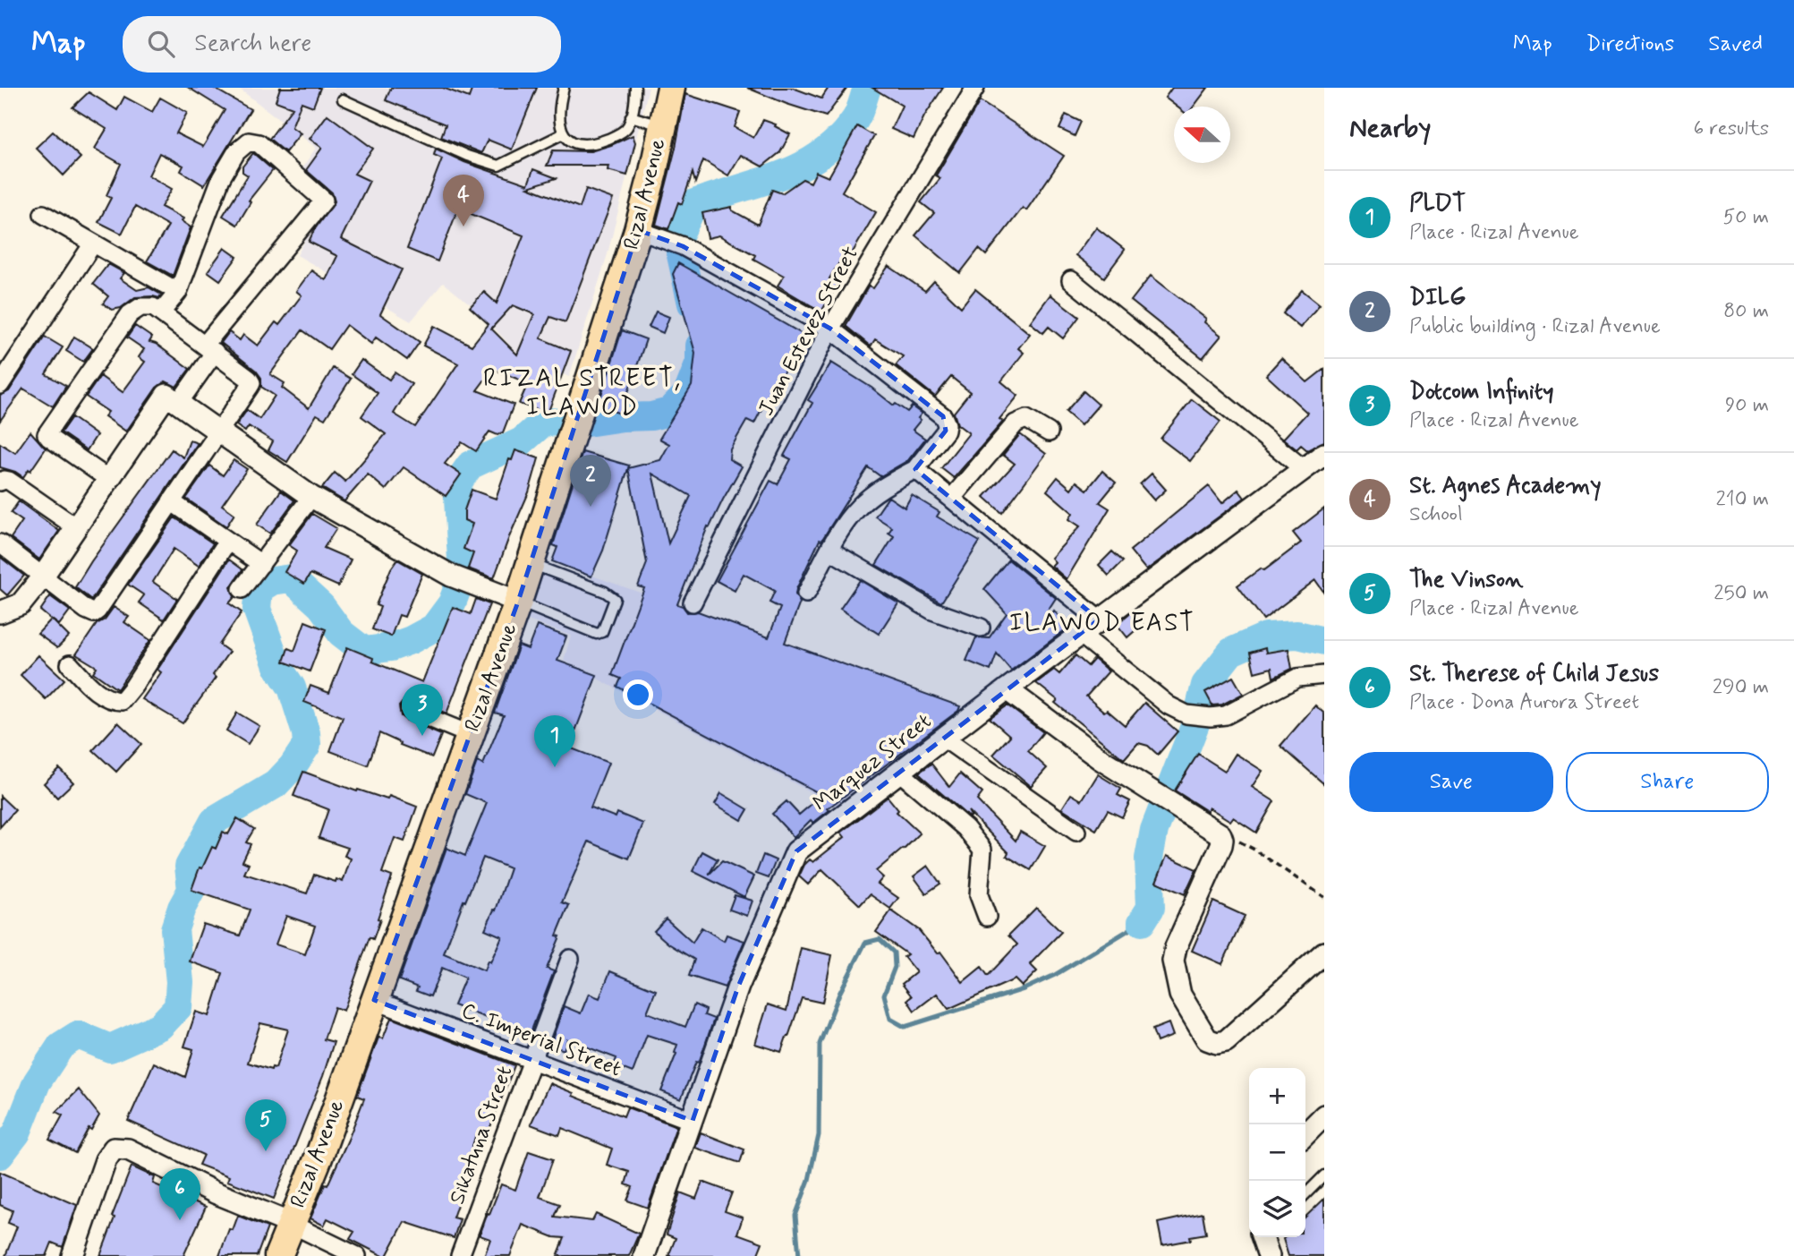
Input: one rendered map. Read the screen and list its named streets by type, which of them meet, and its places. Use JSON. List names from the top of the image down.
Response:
{
  "streets": {
    "main road": ["Rizal Avenue"],
    "street": [
      "Juan Estevez Street",
      "Marquez Street",
      "C. Imperial Street",
      "Sikatuna Street"
    ]
  },
  "crossings": [
    ["Rizal Avenue", "C. Imperial Street"],
    ["Marquez Street", "C. Imperial Street"],
    ["C. Imperial Street", "Sikatuna Street"]
  ],
  "districts": ["RIZAL STREET, ILAWOD", "ILAWOD EAST"],
  "north": "left",
  "page": {
    "header": "Map",
    "search": "Search here",
    "nav": ["Map", "Directions", "Saved"],
    "heading": ["Nearby", "6 results"],
    "list": [
      {
        "mark": "1",
        "name": "PLDT",
        "note": "Place · Rizal Avenue",
        "value": "50 m"
      },
      {
        "mark": "2",
        "name": "DILG",
        "note": "Public building · Rizal Avenue",
        "value": "80 m"
      },
      {
        "mark": "3",
        "name": "Dotcom Infinity",
        "note": "Place · Rizal Avenue",
        "value": "90 m"
      },
      {
        "mark": "4",
        "name": "St. Agnes Academy",
        "note": "School",
        "value": "210 m"
      },
      {
        "mark": "5",
        "name": "The Vinson",
        "note": "Place · Rizal Avenue",
        "value": "250 m"
      },
      {
        "mark": "6",
        "name": "St. Therese of Child Jesus",
        "note": "Place · Dona Aurora Street",
        "value": "290 m"
      }
    ],
    "pins": [
      "4",
      "2",
      "3",
      "1",
      "5",
      "6"
    ],
    "buttons": ["Save", "Share"],
    "map_buttons": ["+", "−"]
  }
}
